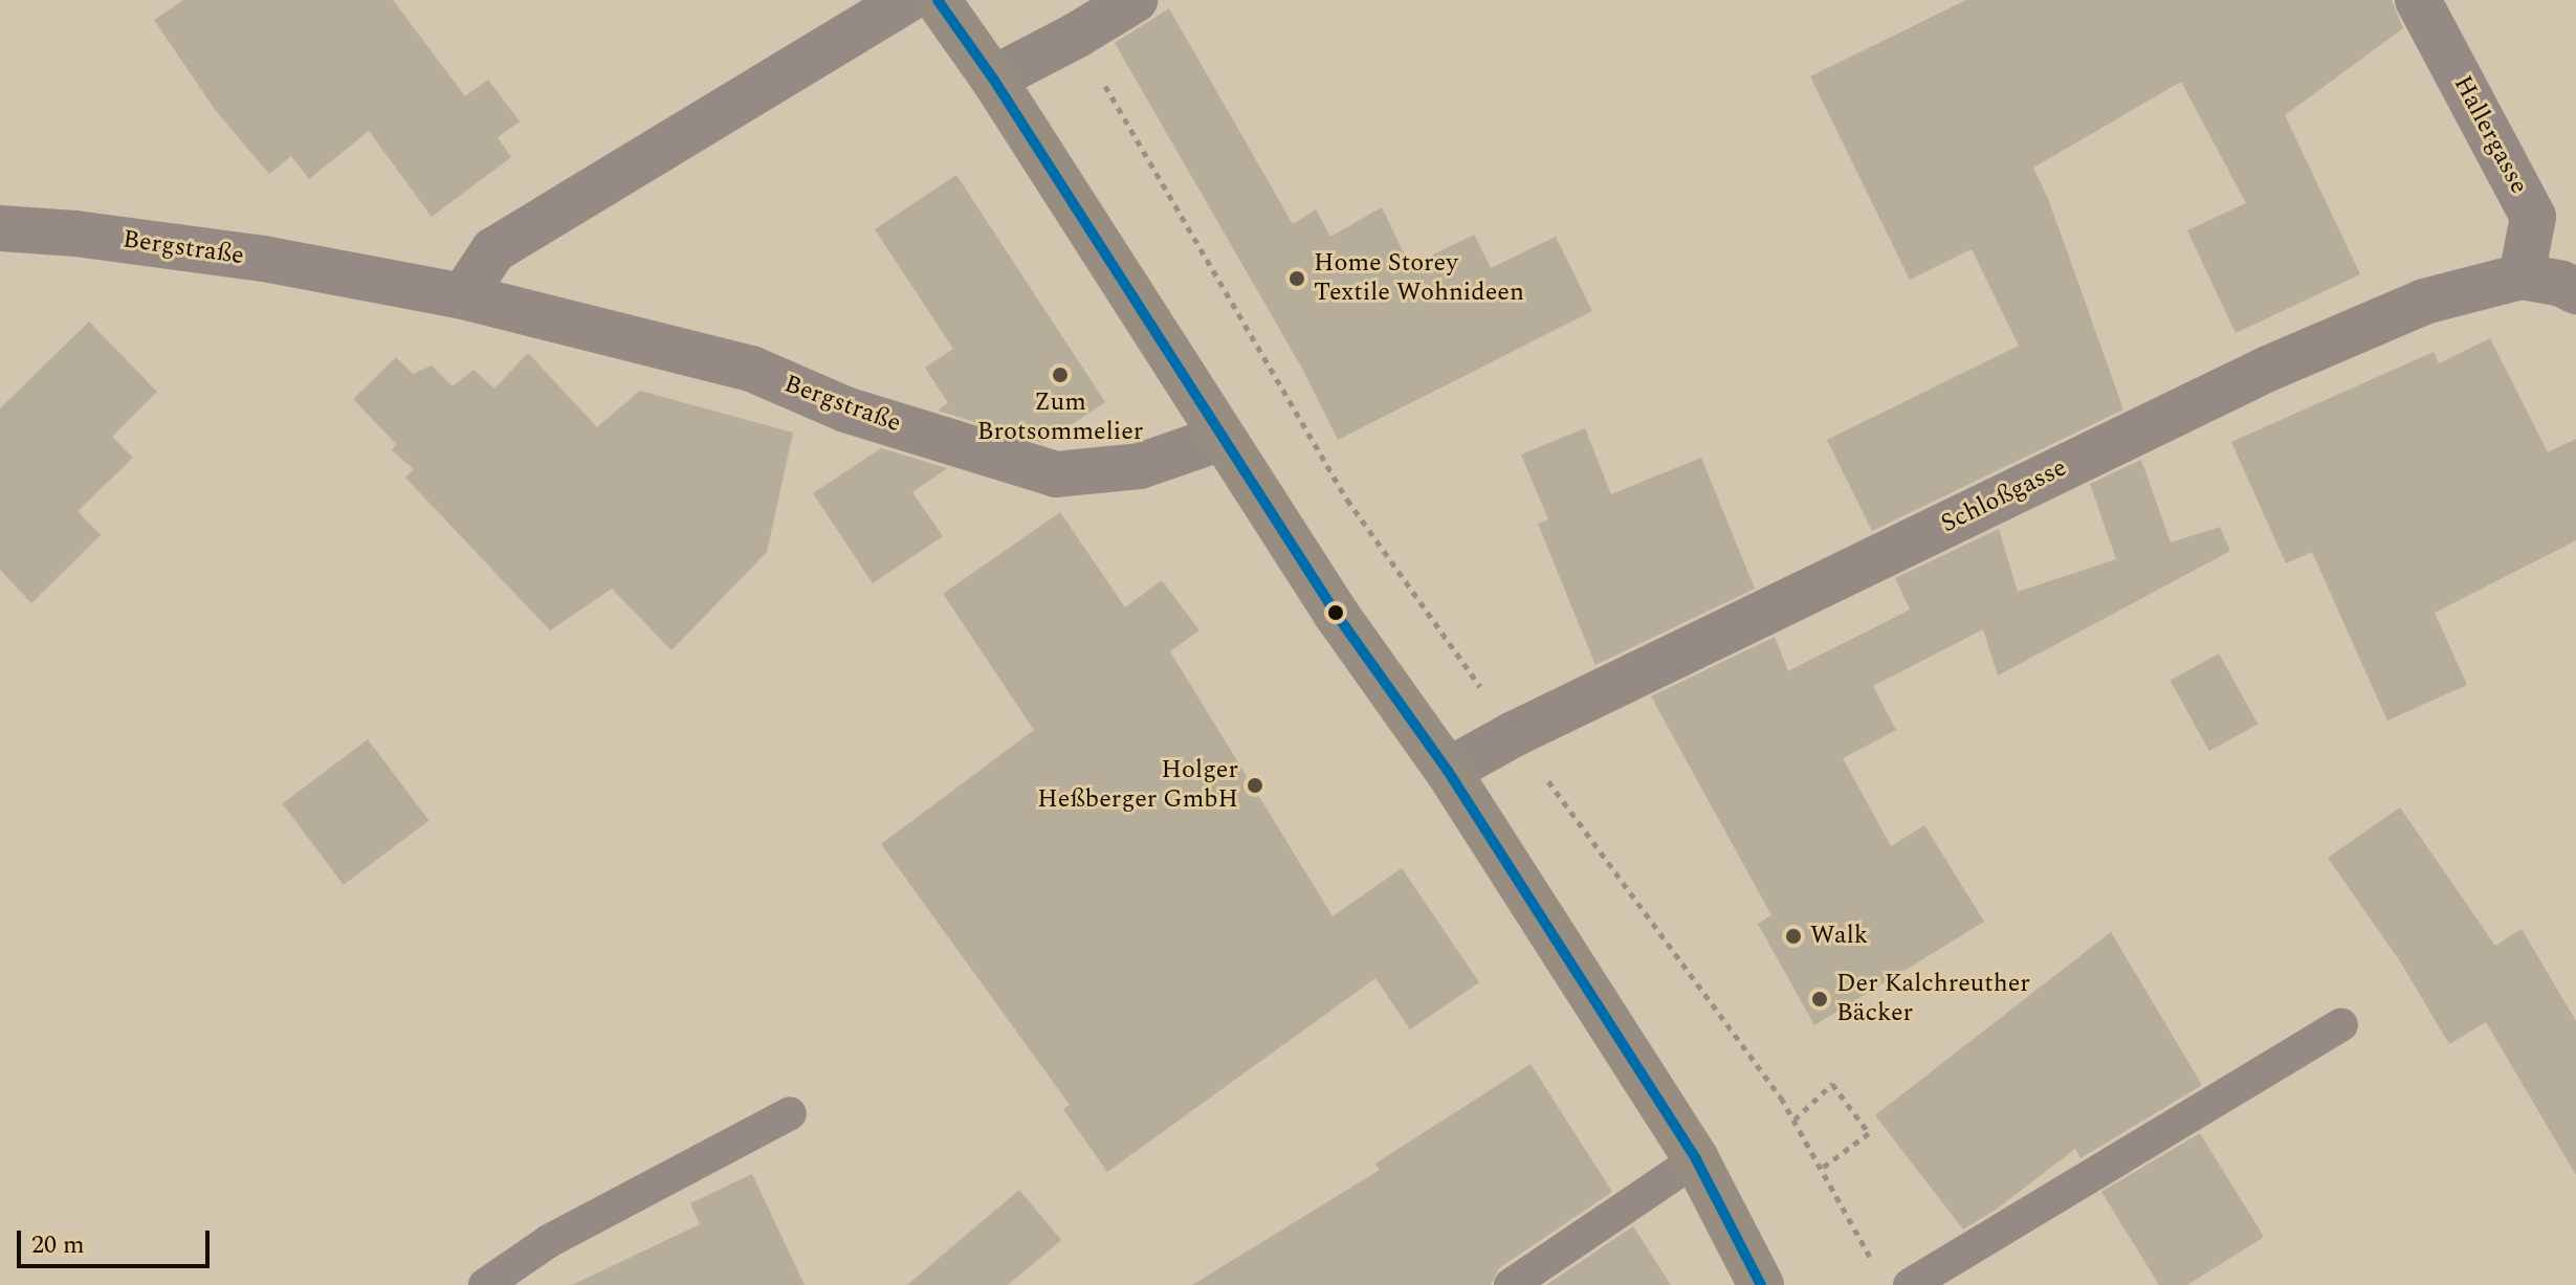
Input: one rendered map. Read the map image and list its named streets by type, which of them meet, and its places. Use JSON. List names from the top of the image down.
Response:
{
  "streets": {
    "street": ["Hallergasse", "Bergstraße", "Schloßgasse"]
  },
  "crossings": [
    ["Hallergasse", "Schloßgasse"]
  ],
  "places": [
    "Home Storey Textile Wohnideen",
    "Zum Brotsommelier",
    "Holger Heßberger GmbH",
    "Walk",
    "Der Kalchreuther Bäcker"
  ],
  "scale_bar": "20 m"
}
